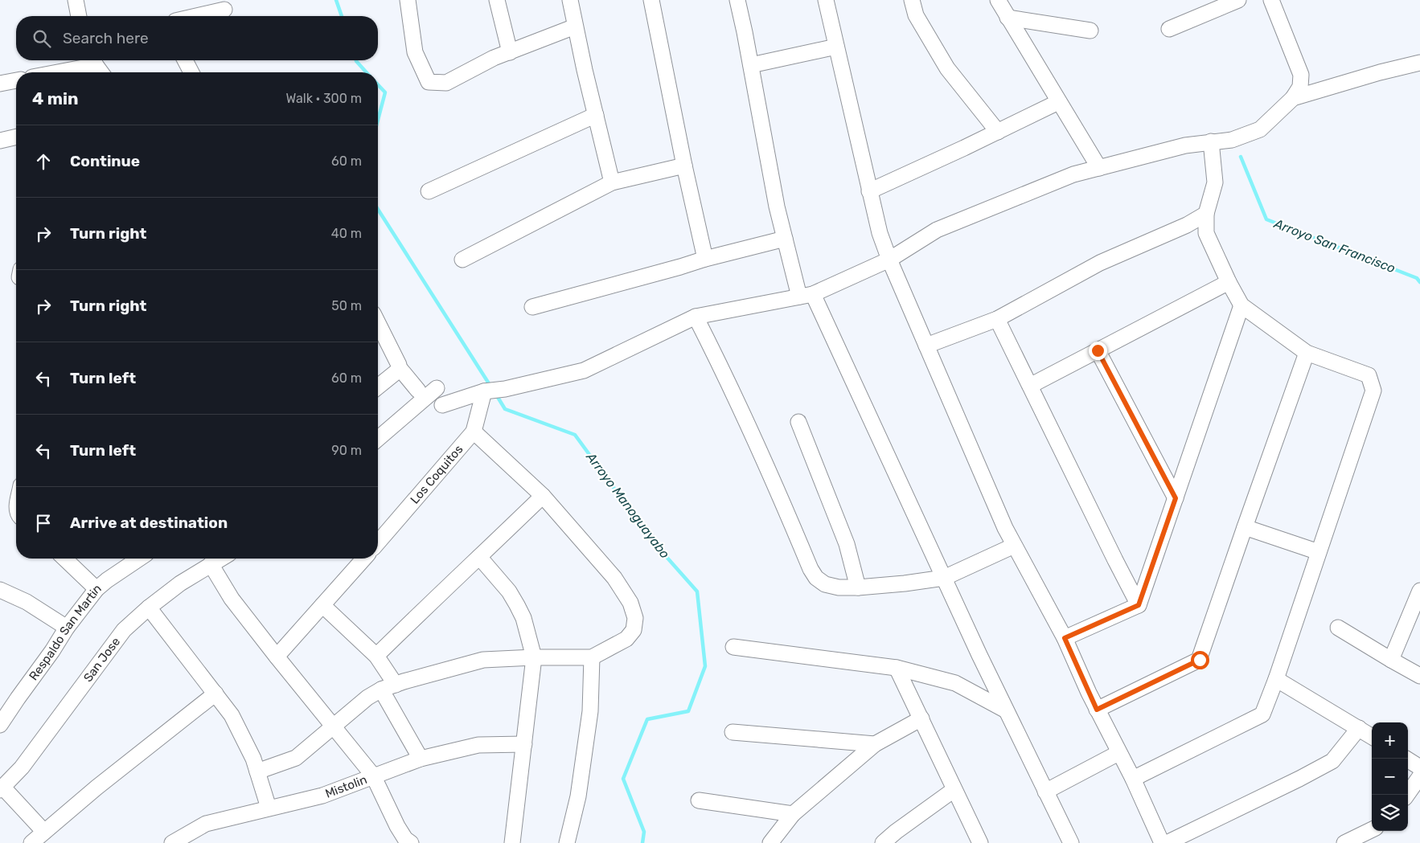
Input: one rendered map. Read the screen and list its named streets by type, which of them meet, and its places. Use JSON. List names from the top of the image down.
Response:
{
  "streets": {
    "street": [
      "Los Coquitos",
      "Respaldo San Martin",
      "San Jose",
      "Mistolin"
    ]
  },
  "water": ["Arroyo San Francisco", "Arroyo Manoguayabo"],
  "page": {
    "search": "Search here",
    "heading": ["4 min", "Walk · 300 m"],
    "list": [
      ["Continue", "60 m"],
      ["Turn right", "40 m"],
      ["Turn right", "50 m"],
      ["Turn left", "60 m"],
      ["Turn left", "90 m"],
      "Arrive at destination"
    ],
    "map_buttons": ["+", "−"]
  }
}
